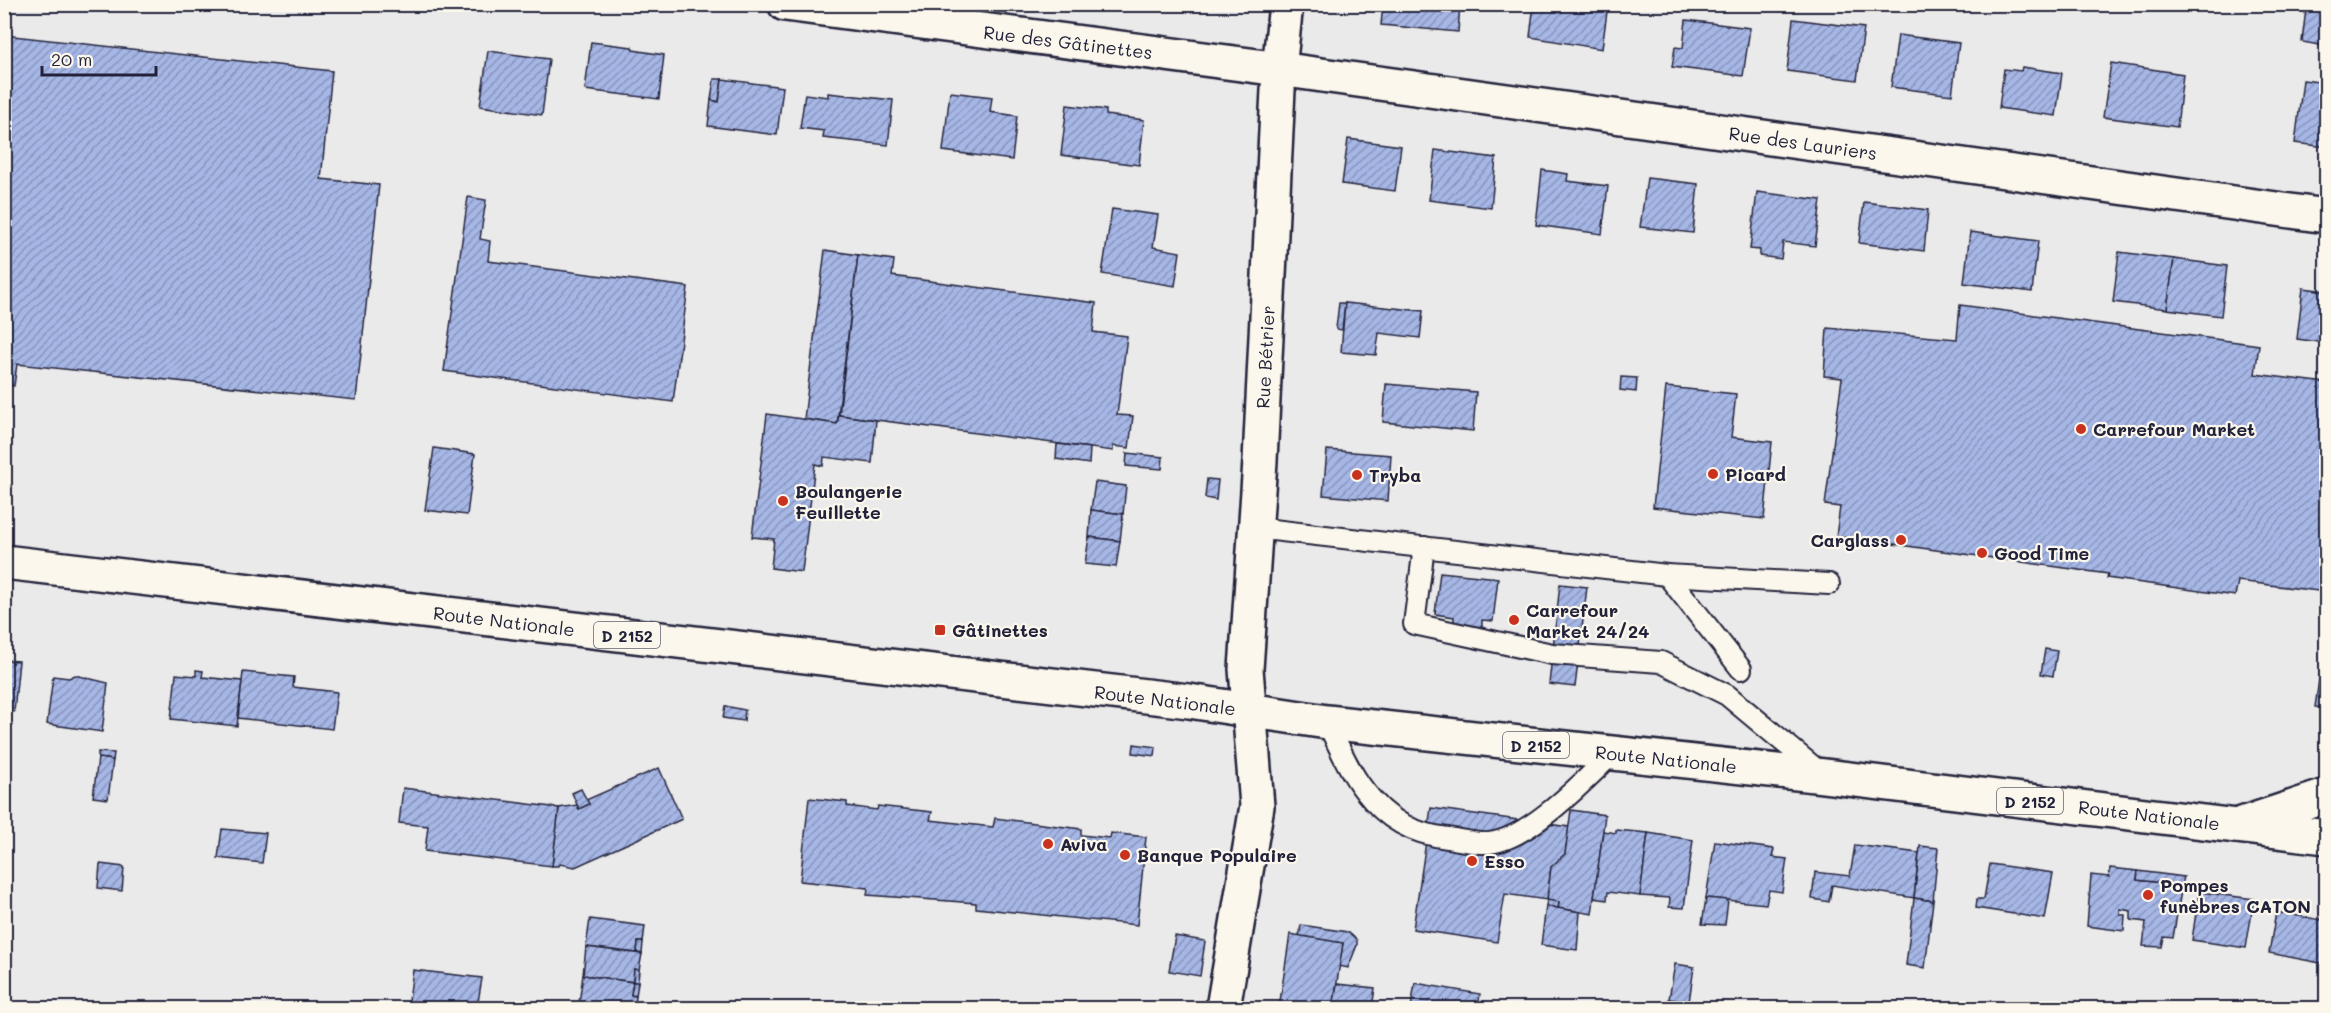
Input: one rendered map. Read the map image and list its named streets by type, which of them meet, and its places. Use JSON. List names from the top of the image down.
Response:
{
  "streets": {
    "street": [
      "Rue des Gâtinettes",
      "Rue des Lauriers",
      "Rue Bétrier",
      "Route Nationale",
      "D 2152"
    ]
  },
  "crossings": [
    ["Rue des Gâtinettes", "Rue des Lauriers"],
    ["Rue des Gâtinettes", "Rue Bétrier"],
    ["Rue des Lauriers", "Rue Bétrier"],
    ["Rue Bétrier", "Route Nationale"]
  ],
  "places": {
    "other": [
      "Carrefour Market",
      "Picard",
      "Tryba",
      "Boulangerie Feuillette",
      "Carglass",
      "Good Time",
      "Carrefour Market 24/24",
      "Aviva",
      "Banque Populaire",
      "Esso",
      "Pompes funèbres CATON"
    ],
    "transit": ["Gâtinettes"]
  },
  "scale_bar": "20 m"
}
